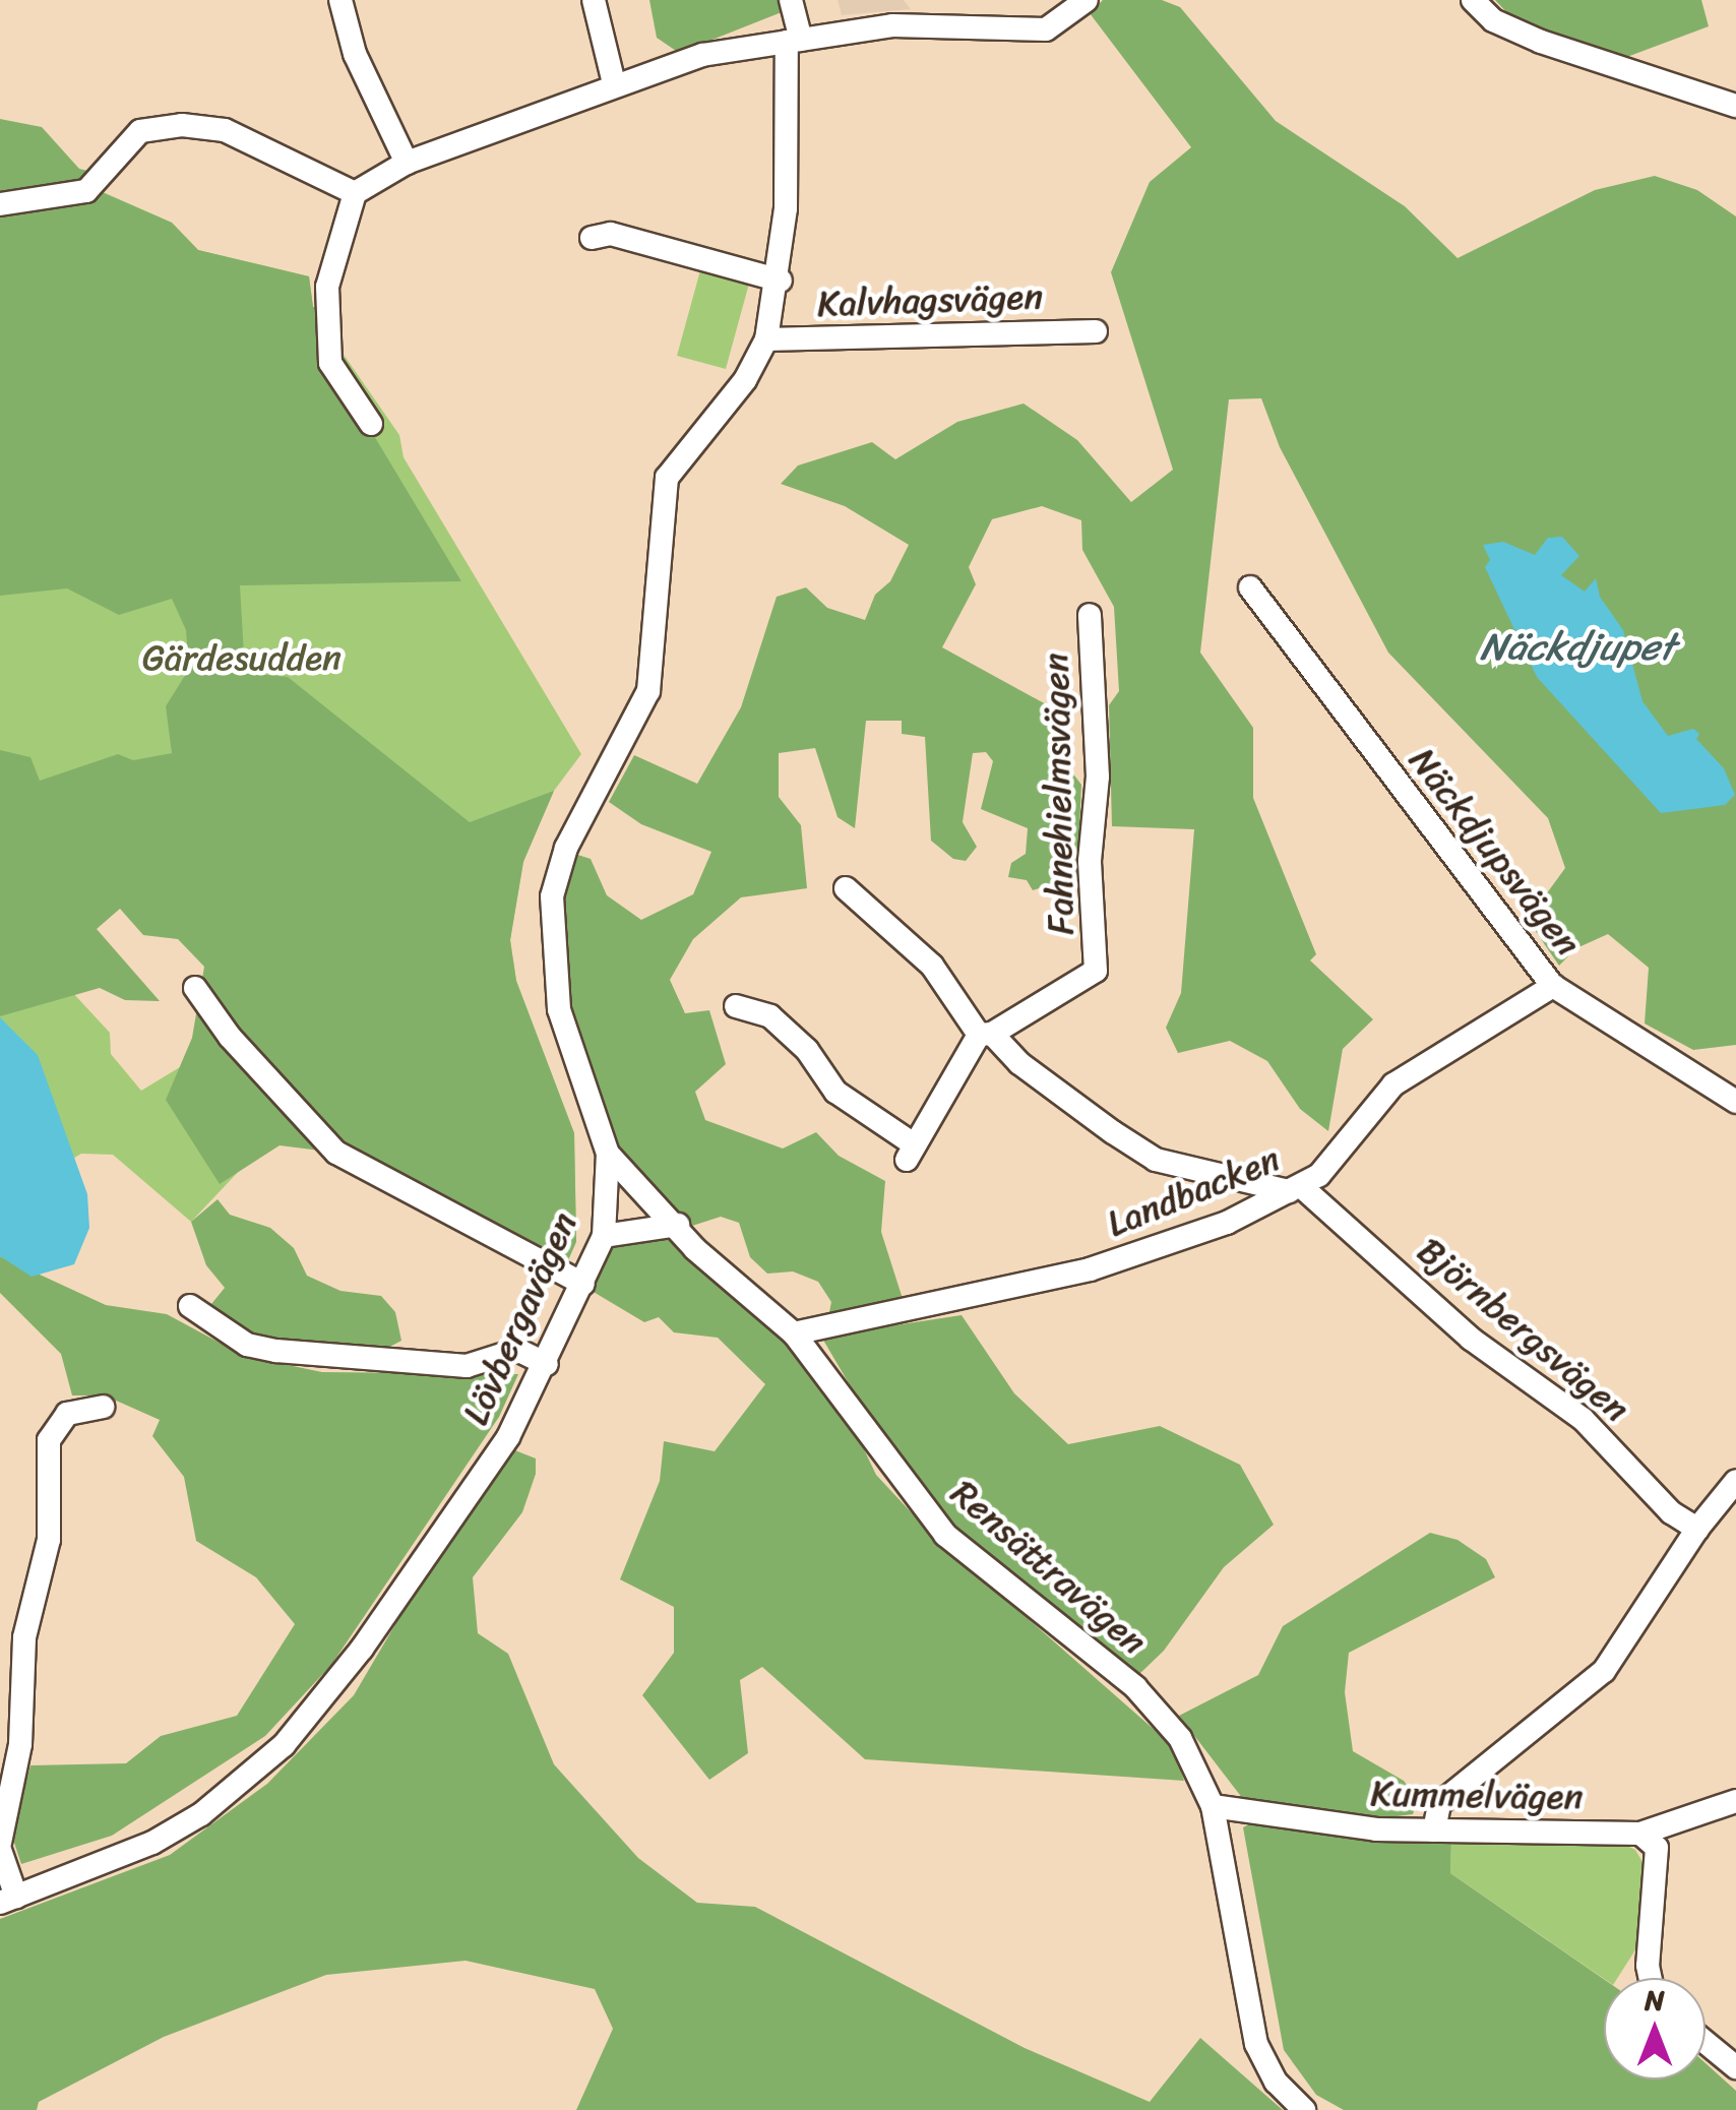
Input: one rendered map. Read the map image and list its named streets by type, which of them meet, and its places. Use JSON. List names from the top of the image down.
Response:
{
  "streets": {
    "street": [
      "Kalvhagsvägen",
      "Fahnehielmsvägen",
      "Näckdjupsvägen",
      "Landbacken",
      "Lövbergavägen",
      "Björnbergsvägen",
      "Rensättravägen",
      "Kummelvägen"
    ]
  },
  "crossings": [
    ["Kalvhagsvägen", "Lövbergavägen"],
    ["Fahnehielmsvägen", "Björnbergsvägen"],
    ["Näckdjupsvägen", "Landbacken"],
    ["Landbacken", "Björnbergsvägen"],
    ["Landbacken", "Rensättravägen"],
    ["Lövbergavägen", "Rensättravägen"],
    ["Rensättravägen", "Kummelvägen"]
  ],
  "water": ["Näckdjupet"],
  "parks": ["Gärdesudden"],
  "north": "top"
}
